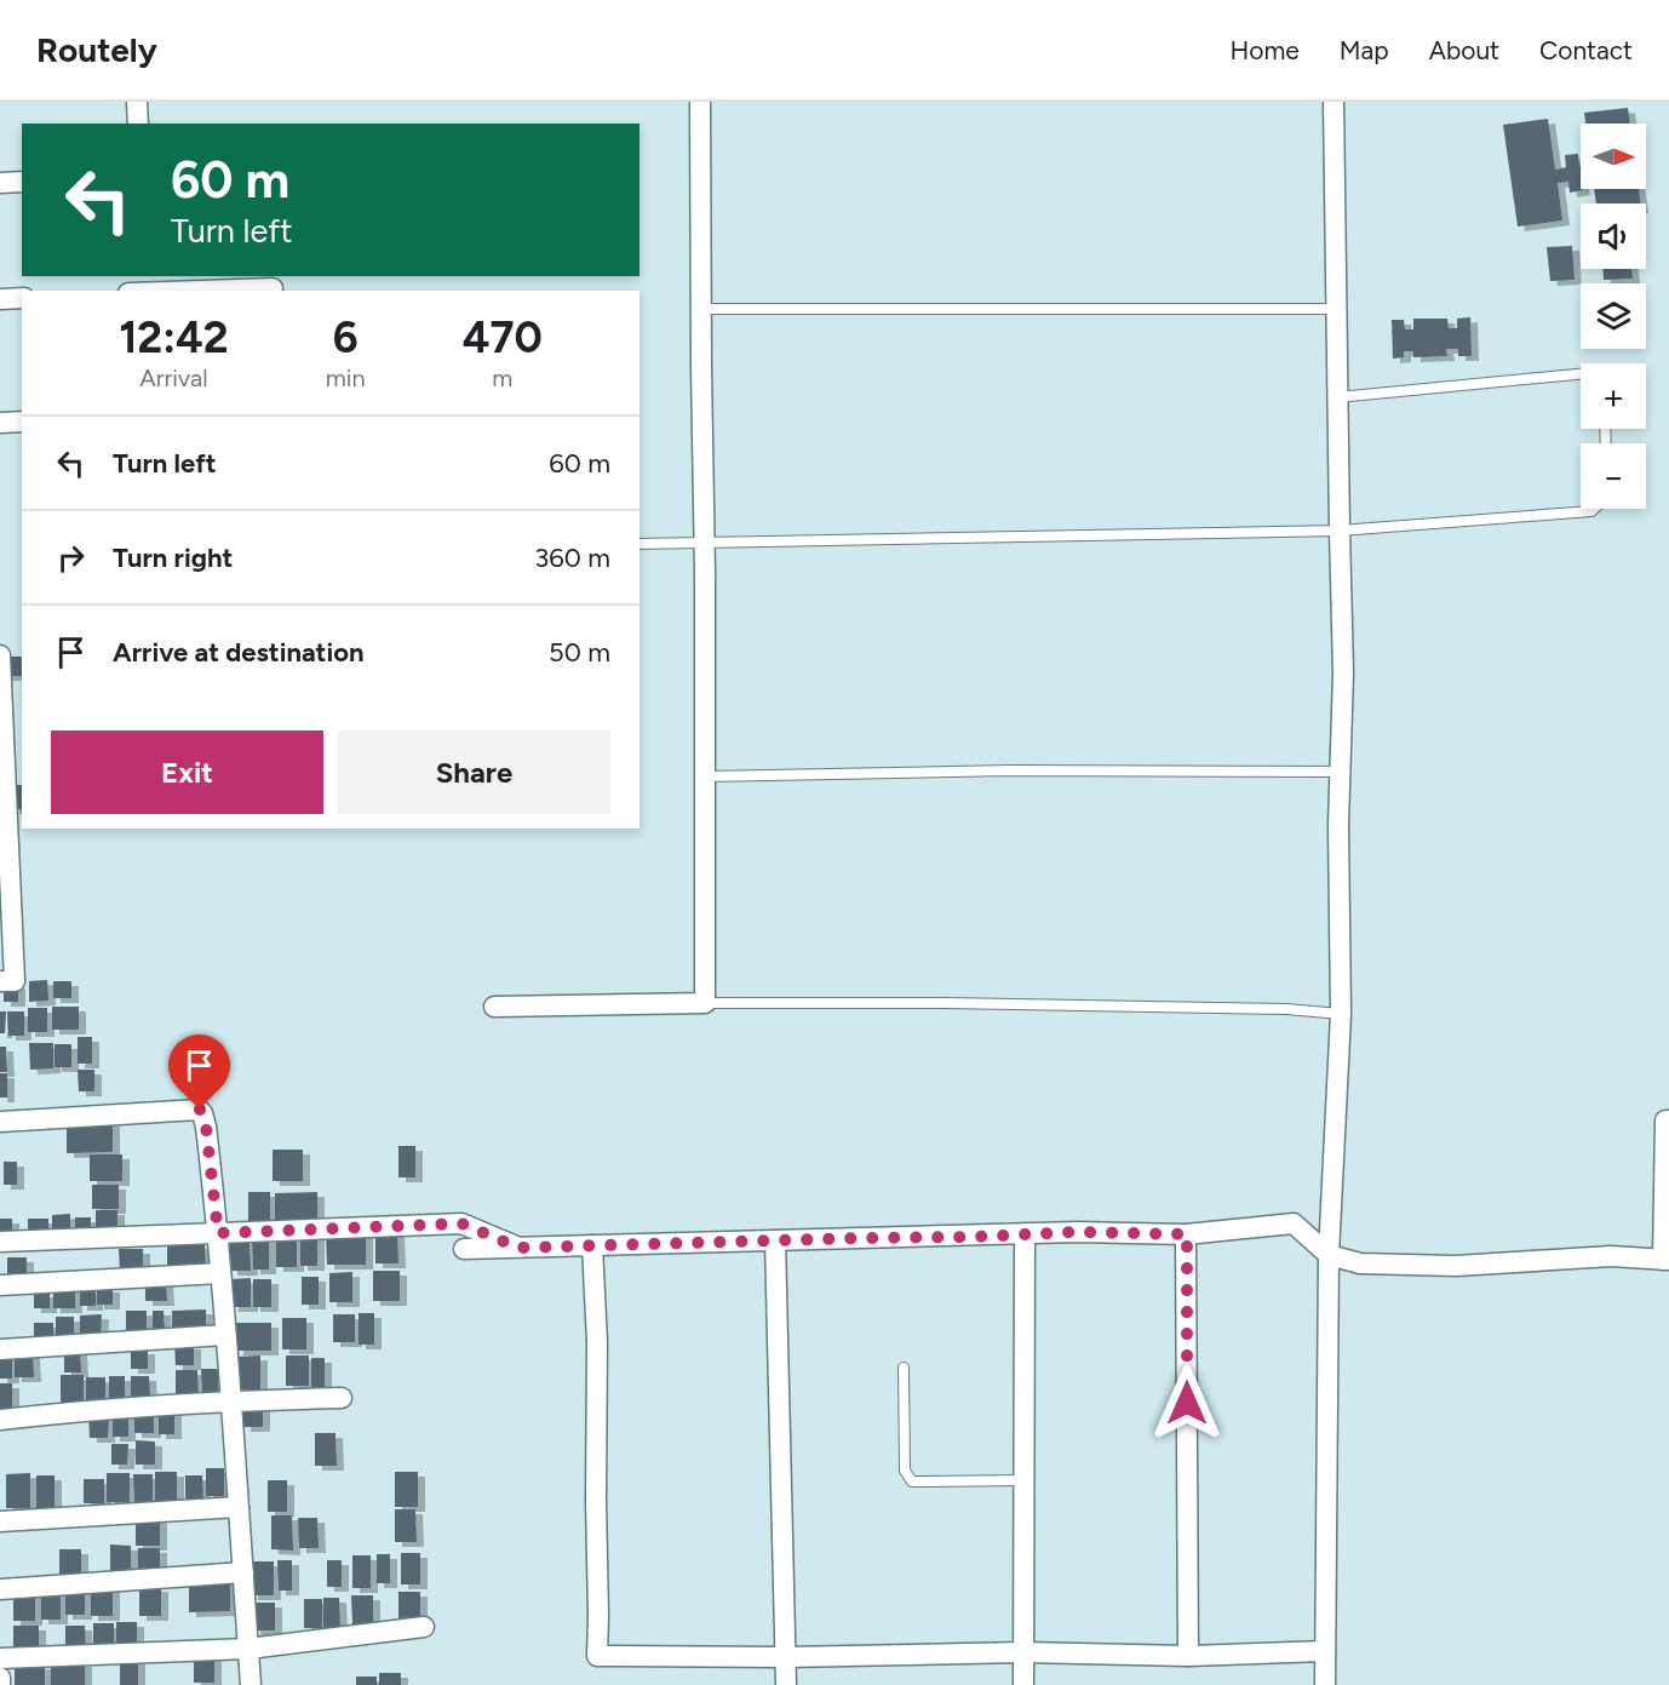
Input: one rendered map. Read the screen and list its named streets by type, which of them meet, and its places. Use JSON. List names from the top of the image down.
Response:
{
  "north": "right",
  "page": {
    "header": "Routely",
    "nav": [
      "Home",
      "Map",
      "About",
      "Contact"
    ],
    "map_buttons": ["+", "−"],
    "turn": ["60 m", "Turn left"],
    "eta": [
      "12:42",
      "Arrival",
      "6",
      "min",
      "470",
      "m"
    ],
    "list": [
      {
        "name": "Turn left",
        "value": "60 m"
      },
      {
        "name": "Turn right",
        "value": "360 m"
      },
      {
        "name": "Arrive at destination",
        "value": "50 m"
      }
    ],
    "buttons": ["Exit", "Share"]
  }
}
